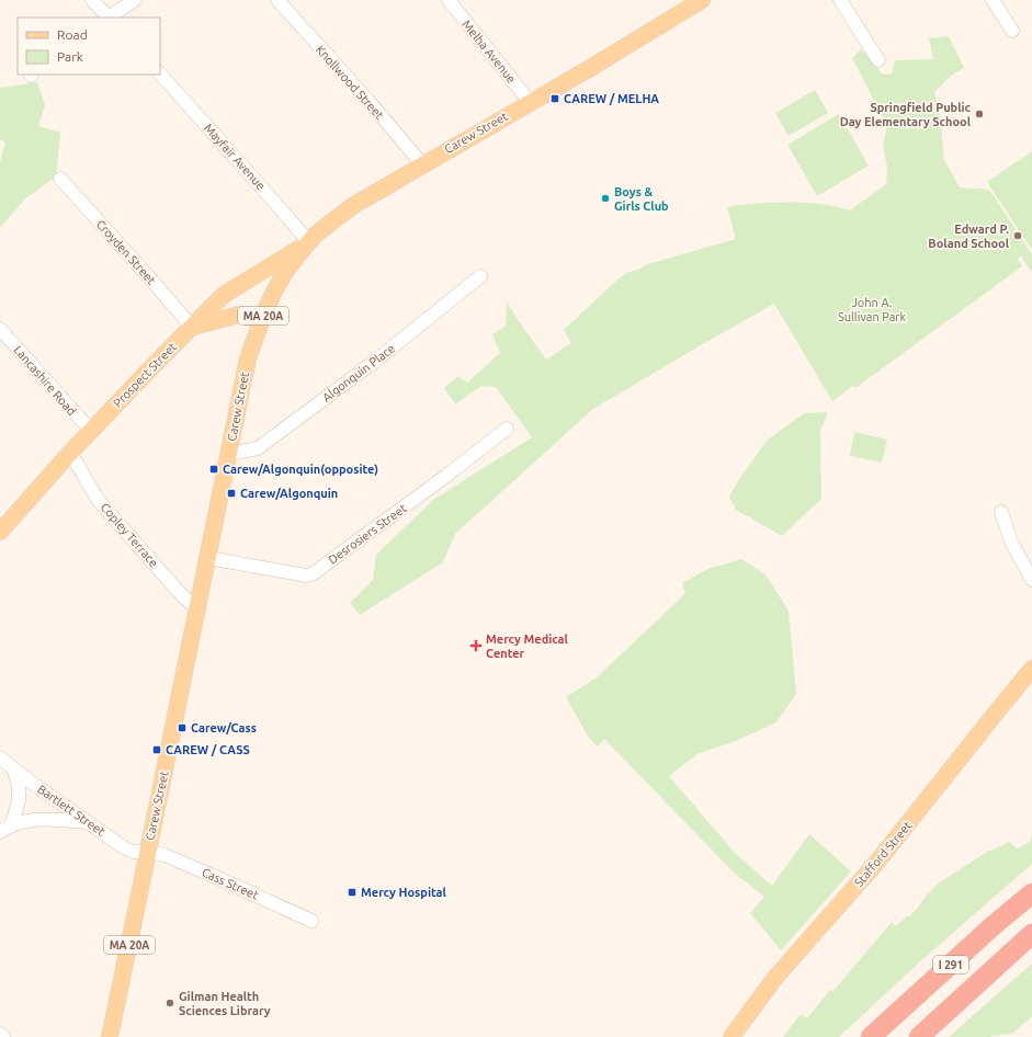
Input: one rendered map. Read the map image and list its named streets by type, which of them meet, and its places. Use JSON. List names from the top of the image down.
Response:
{
  "streets": {
    "highway": ["I 291"],
    "main road": [
      "Carew Street",
      "MA 20A",
      "Prospect Street",
      "Stafford Street"
    ],
    "street": [
      "Melha Avenue",
      "Knollwood Street",
      "Mayfair Avenue",
      "Croyden Street",
      "Algonquin Place",
      "Lancashire Road",
      "Desrosiers Street",
      "Copley Terrace",
      "Bartlett Street",
      "Cass Street"
    ]
  },
  "crossings": [
    ["Melha Avenue", "Carew Street"],
    ["Knollwood Street", "Carew Street"],
    ["Carew Street", "Mayfair Avenue"],
    ["Carew Street", "Algonquin Place"],
    ["Carew Street", "Prospect Street"],
    ["Carew Street", "Desrosiers Street"],
    ["Carew Street", "Copley Terrace"],
    ["Carew Street", "Bartlett Street"],
    ["Carew Street", "Cass Street"],
    ["Mayfair Avenue", "Prospect Street"],
    ["Croyden Street", "Prospect Street"],
    ["Prospect Street", "Lancashire Road"],
    ["Prospect Street", "Copley Terrace"],
    ["Bartlett Street", "Cass Street"]
  ],
  "parks": ["John A. Sullivan Park"],
  "places": {
    "transit": [
      "CAREW / MELHA",
      "Carew/Algonquin(opposite)",
      "Carew/Algonquin",
      "Carew/Cass",
      "CAREW / CASS",
      "Mercy Hospital"
    ],
    "other": [
      "Springfield Public Day Elementary School",
      "Boys & Girls Club",
      "Edward P. Boland School",
      "Gilman Health Sciences Library"
    ],
    "health": ["Mercy Medical Center"]
  },
  "legend": ["Road", "Park"]
}
